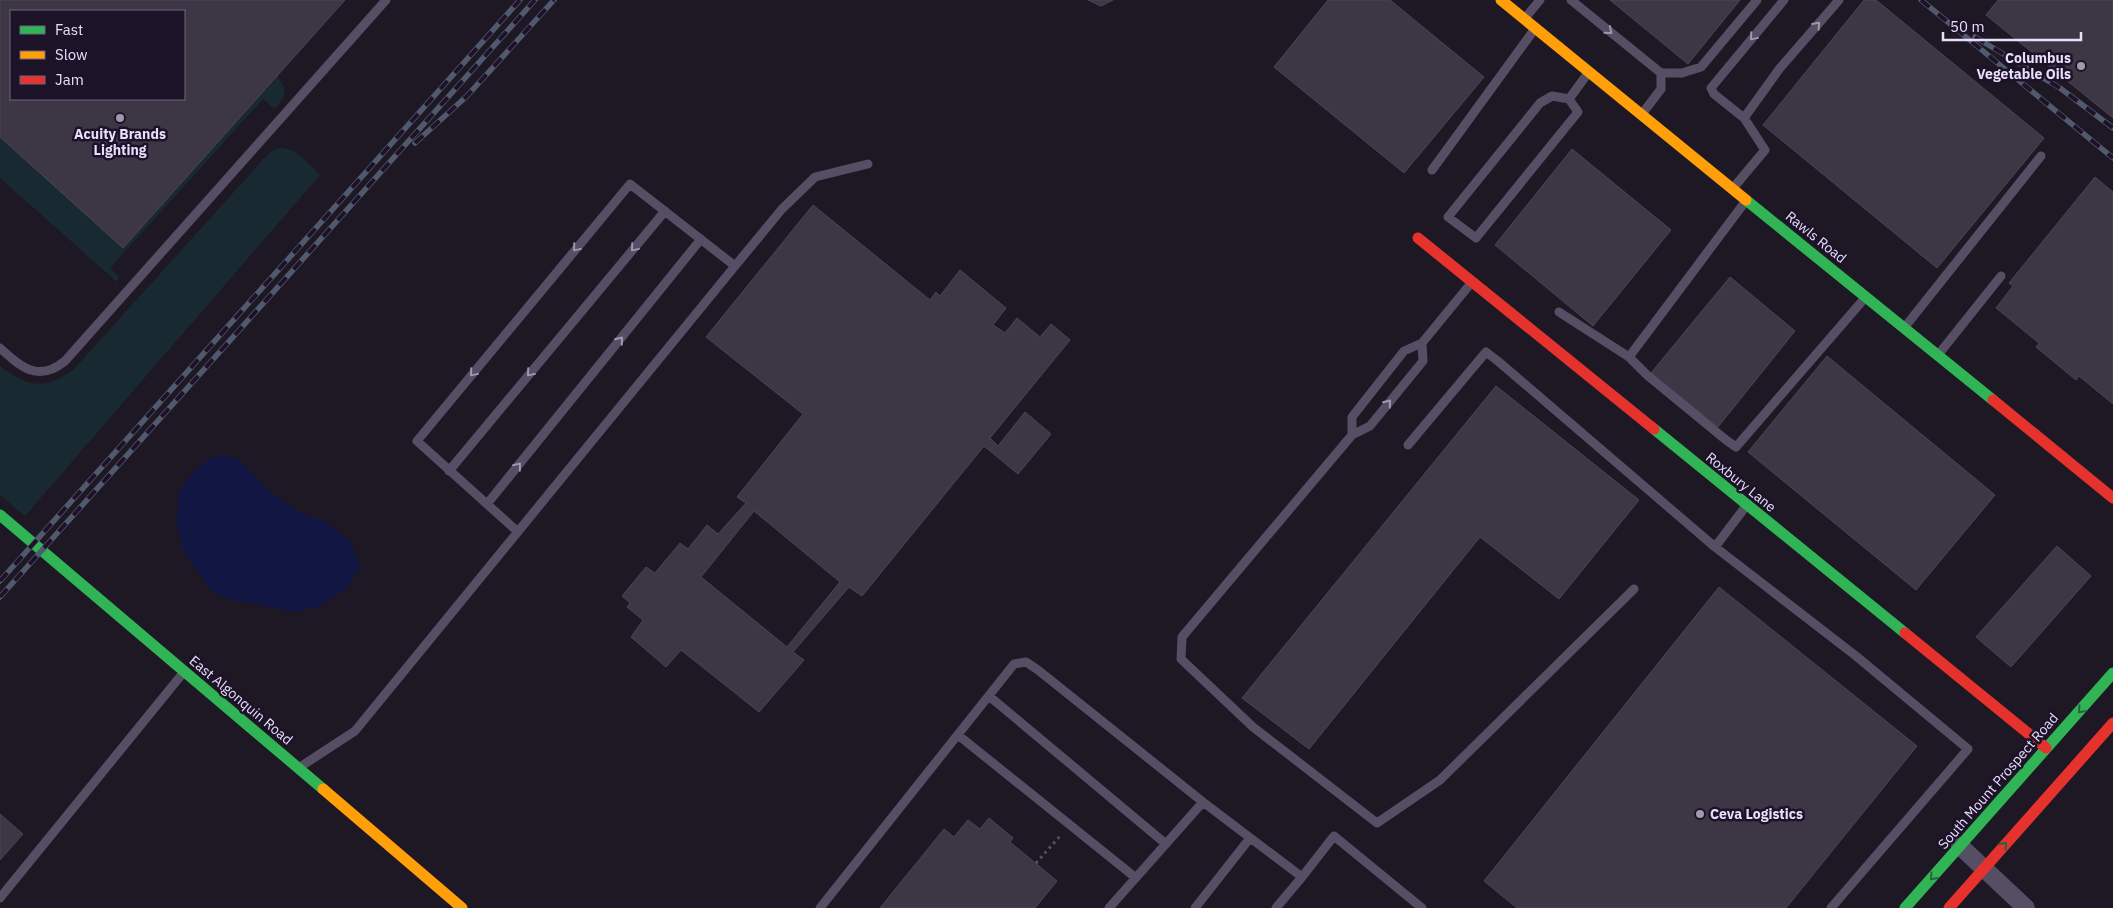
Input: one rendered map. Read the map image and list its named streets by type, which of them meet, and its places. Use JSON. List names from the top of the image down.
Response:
{
  "streets": {
    "street": [
      "Rawls Road",
      "Roxbury Lane",
      "East Algonquin Road",
      "South Mount Prospect Road"
    ]
  },
  "crossings": [
    ["Roxbury Lane", "South Mount Prospect Road"]
  ],
  "places": ["Columbus Vegetable Oils", "Acuity Brands Lighting", "Ceva Logistics"],
  "legend": ["Fast", "Slow", "Jam"],
  "scale_bar": "50 m"
}
